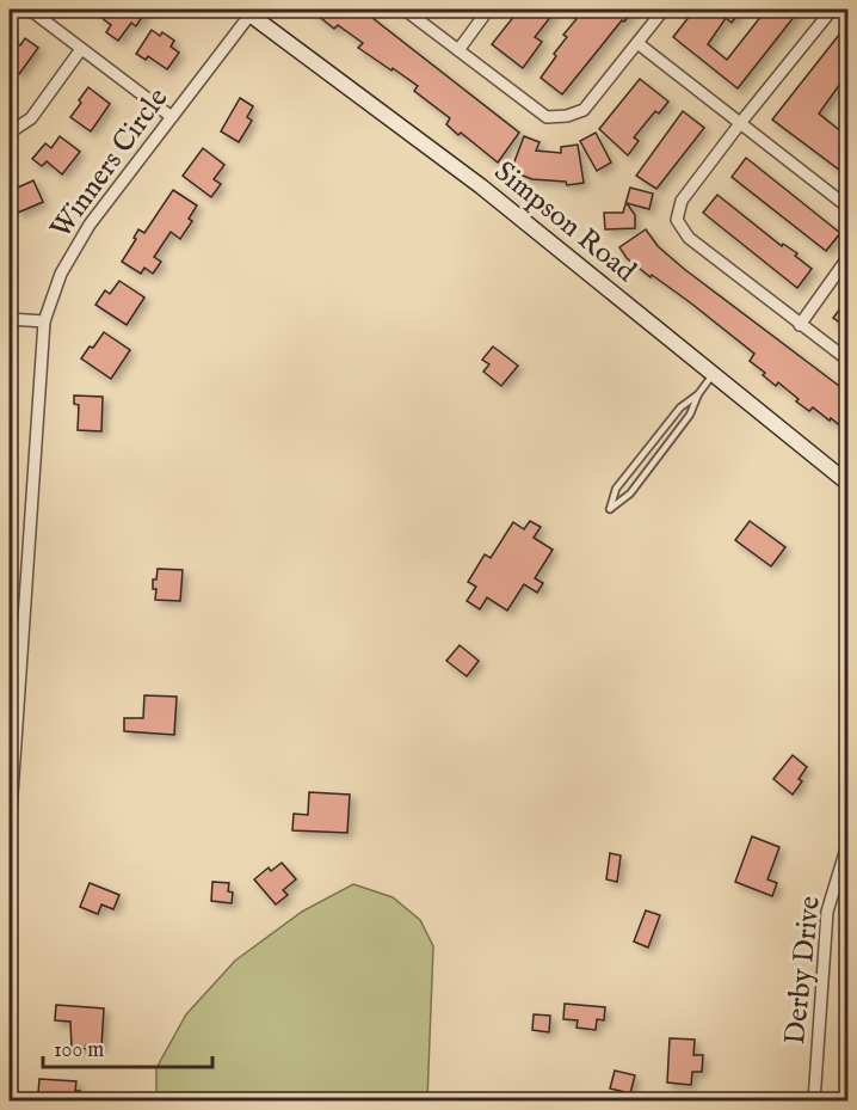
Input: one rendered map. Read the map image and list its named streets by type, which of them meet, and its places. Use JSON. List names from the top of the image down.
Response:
{
  "streets": {
    "main road": ["Simpson Road"],
    "street": ["Winners Circle", "Derby Drive"]
  },
  "crossings": [
    ["Winners Circle", "Simpson Road"]
  ],
  "scale_bar": "100 m"
}
